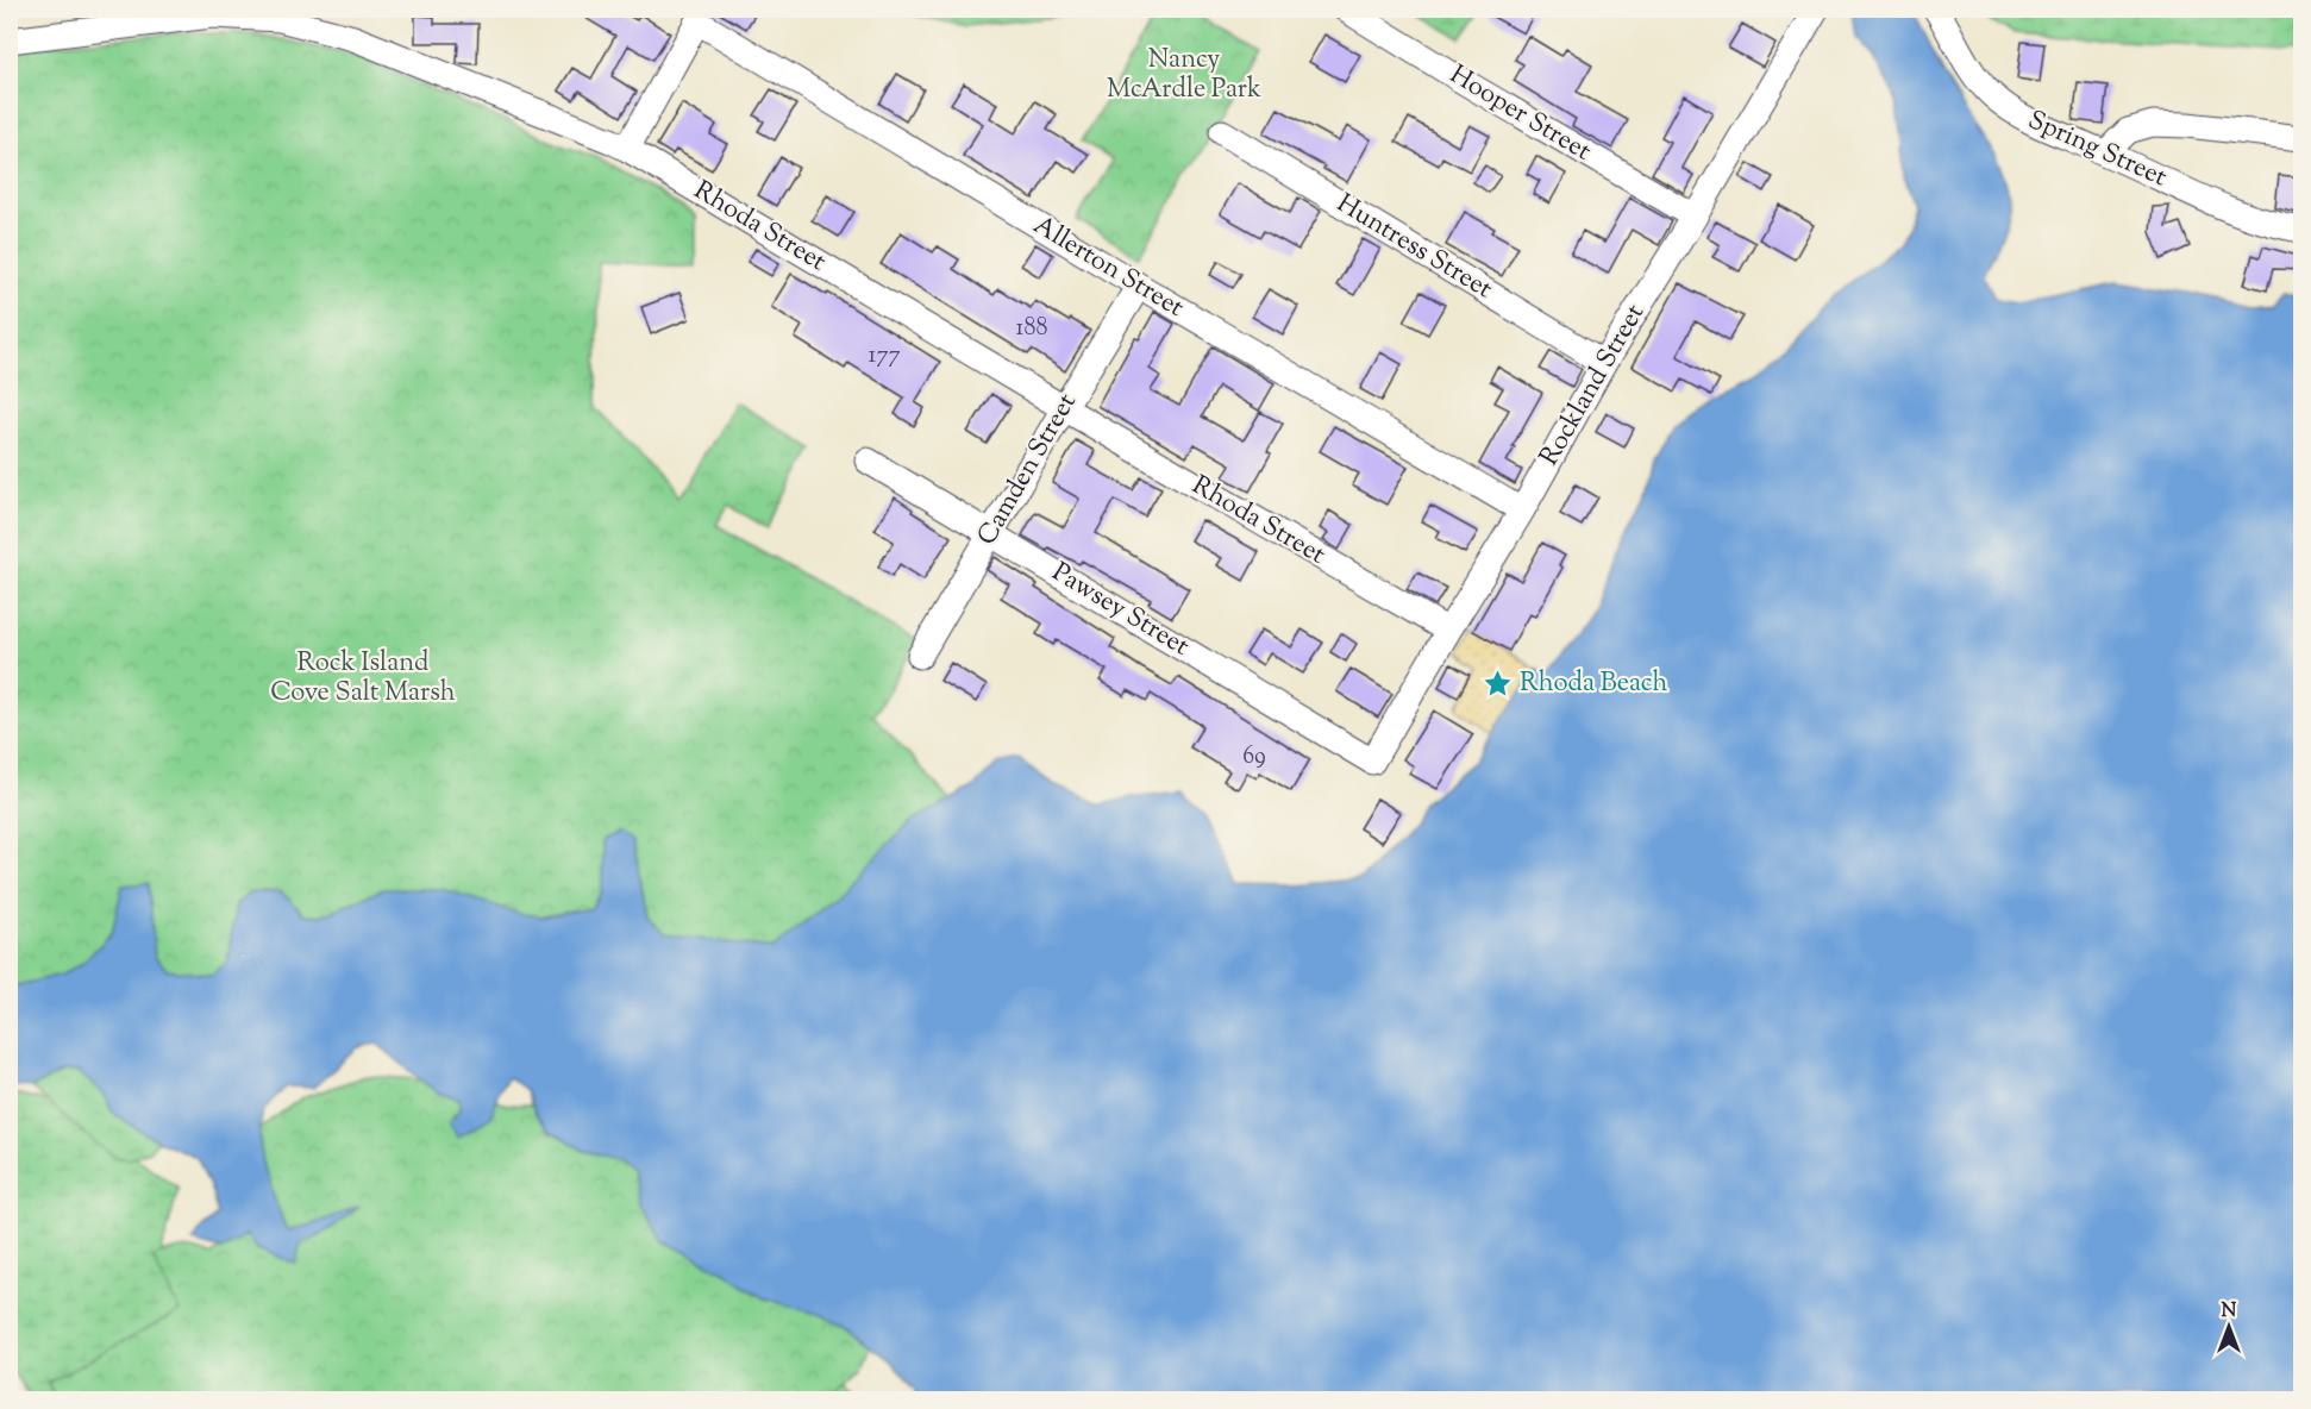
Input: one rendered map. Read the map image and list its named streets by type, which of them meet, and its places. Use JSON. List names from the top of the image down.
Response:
{
  "streets": {
    "street": [
      "Hooper Street",
      "Spring Street",
      "Rhoda Street",
      "Huntress Street",
      "Allerton Street",
      "Rockland Street",
      "Camden Street",
      "Pawsey Street"
    ]
  },
  "crossings": [
    ["Hooper Street", "Rockland Street"],
    ["Rhoda Street", "Allerton Street"],
    ["Rhoda Street", "Rockland Street"],
    ["Rhoda Street", "Camden Street"],
    ["Huntress Street", "Rockland Street"],
    ["Allerton Street", "Rockland Street"],
    ["Allerton Street", "Camden Street"],
    ["Rockland Street", "Pawsey Street"],
    ["Camden Street", "Pawsey Street"]
  ],
  "parks": ["Nancy McArdle Park", "Rock Island Cove Salt Marsh"],
  "places": {
    "place": ["Rhoda Beach"]
  },
  "house_numbers": ["188", "177", "69"],
  "north": "top"
}
